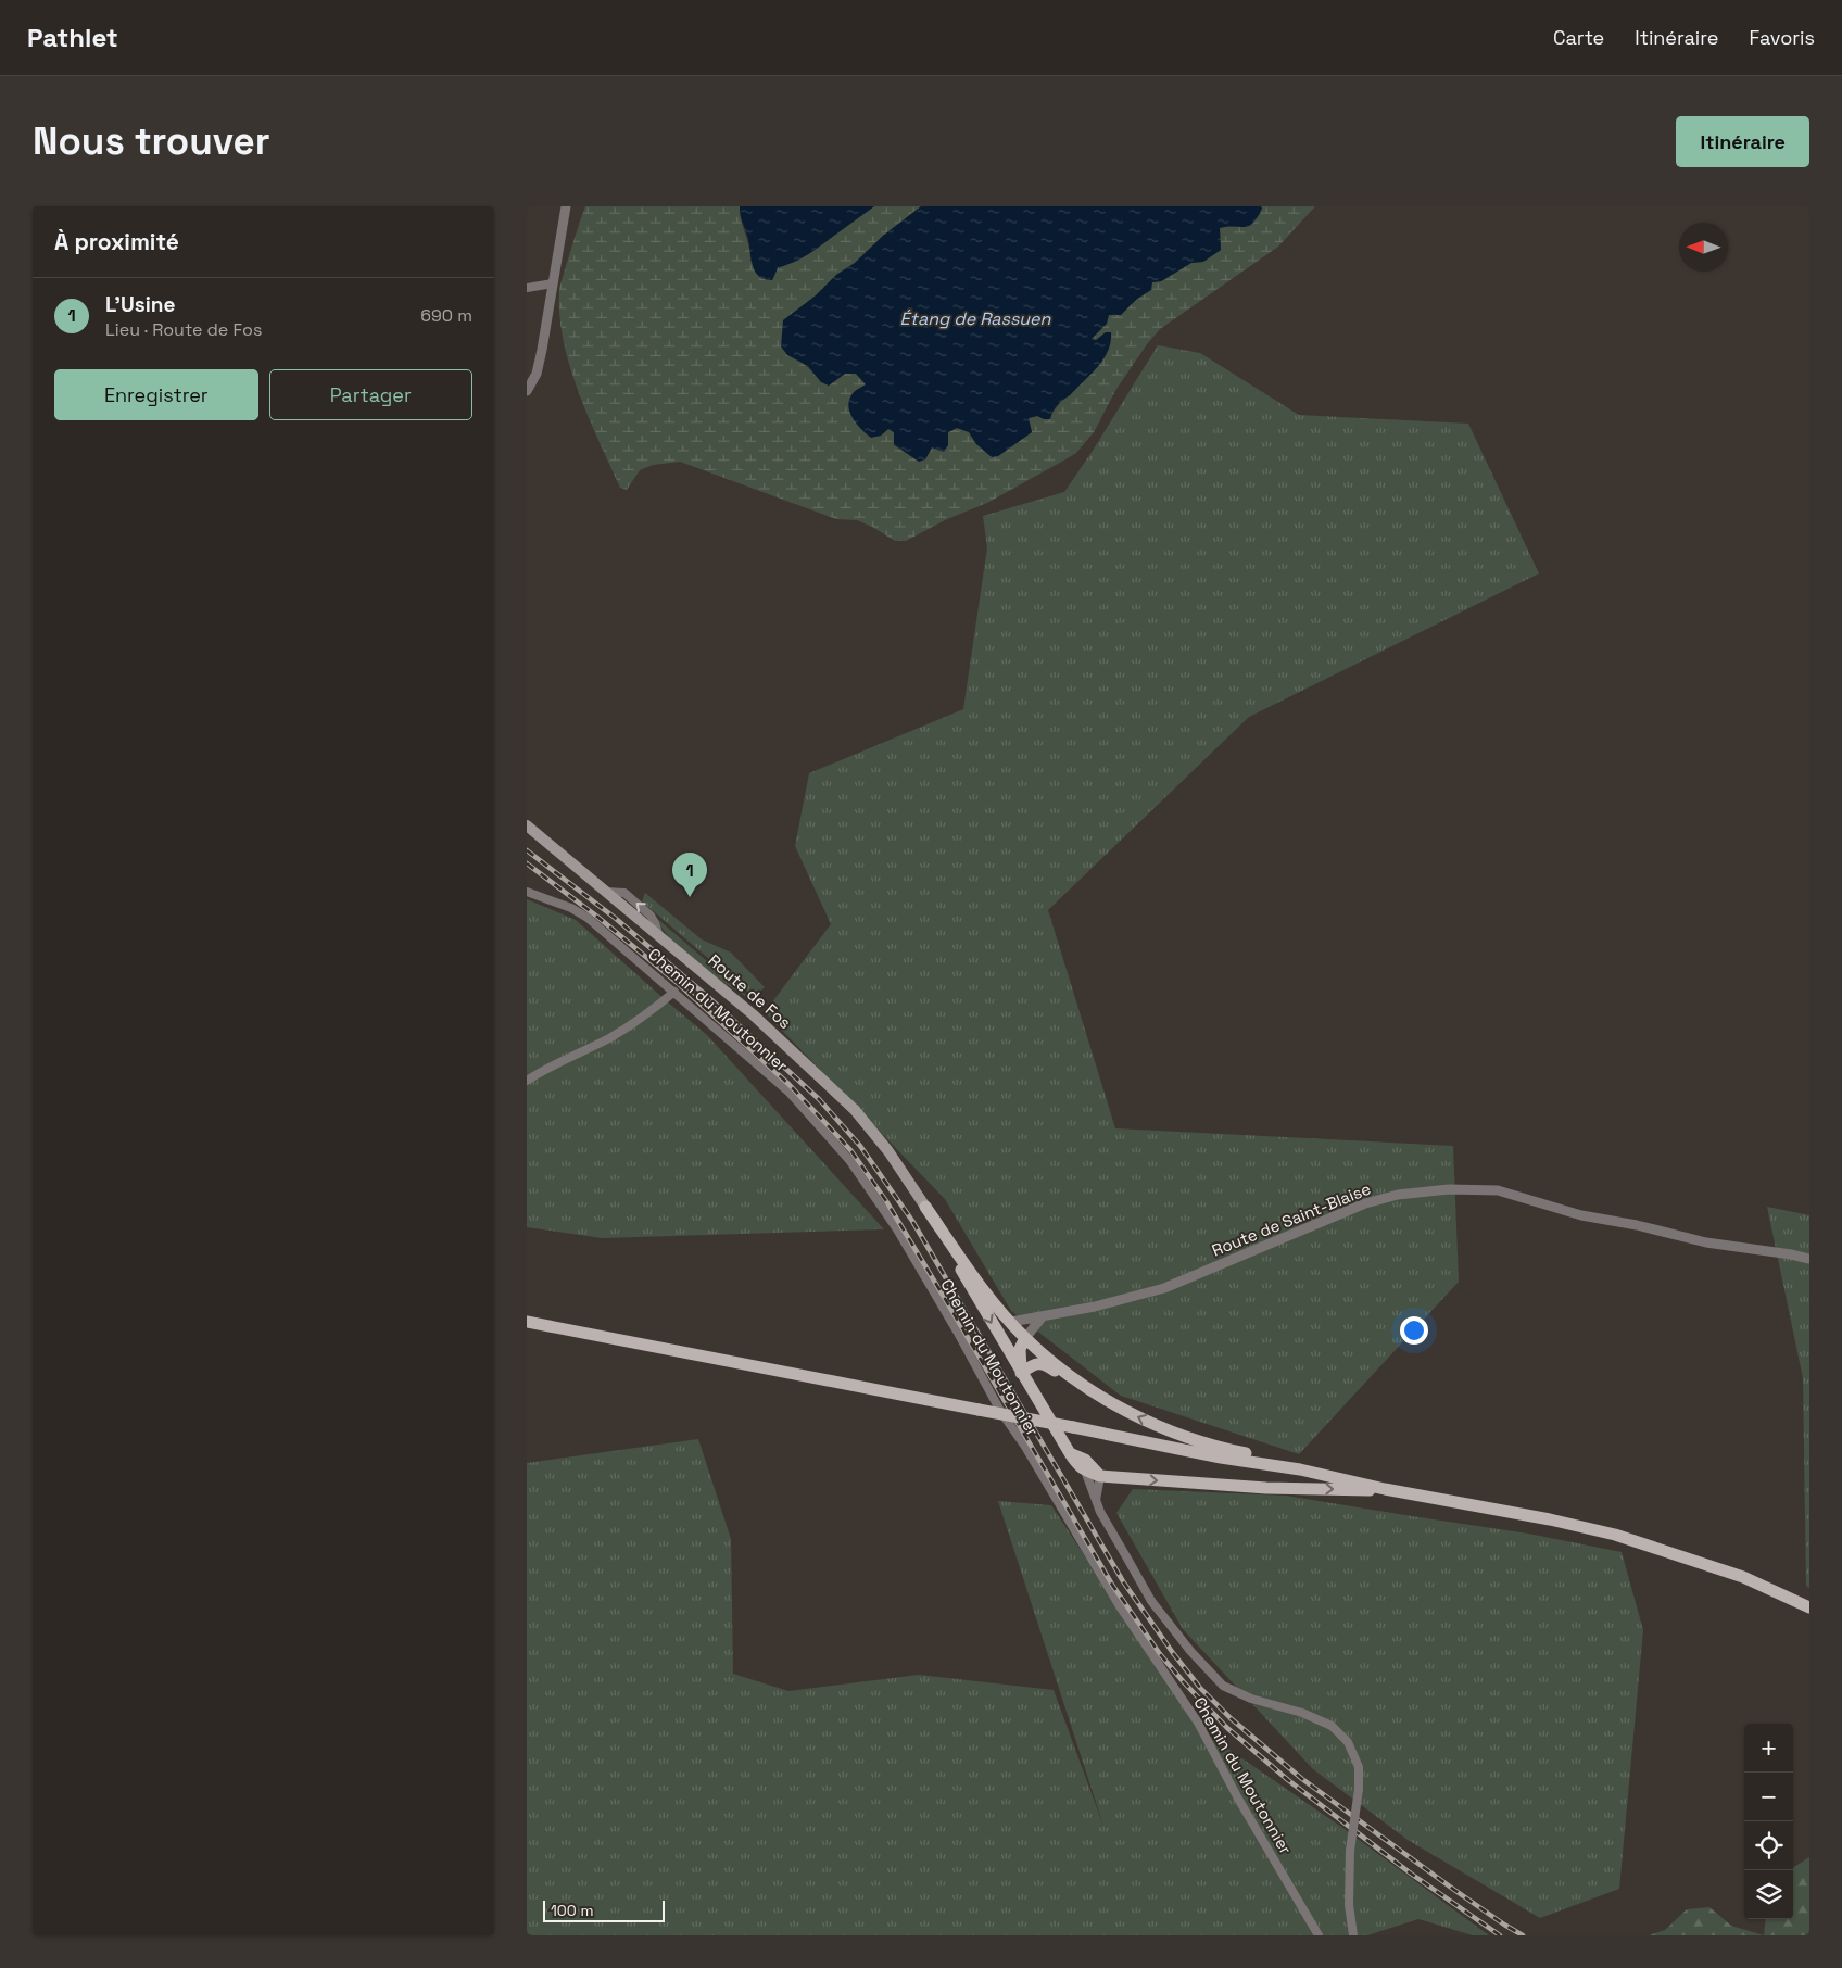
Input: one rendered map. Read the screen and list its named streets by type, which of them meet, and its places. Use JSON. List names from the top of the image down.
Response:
{
  "streets": {
    "main road": ["Route de Fos"],
    "street": ["Chemin du Moutonnier", "Route de Saint-Blaise"]
  },
  "water": ["Étang de Rassuen"],
  "scale_bar": "100 m",
  "north": "left",
  "page": {
    "header": "Pathlet",
    "nav": ["Carte", "Itinéraire", "Favoris"],
    "buttons": [
      "Itinéraire",
      ["Enregistrer", "Partager"]
    ],
    "title": "Nous trouver",
    "heading": "À proximité",
    "list": [
      {
        "mark": "1",
        "name": "L'Usine",
        "note": "Lieu · Route de Fos",
        "value": "690 m"
      }
    ],
    "pins": "1",
    "map_buttons": ["+", "−"],
    "scale": "100 m"
  }
}
